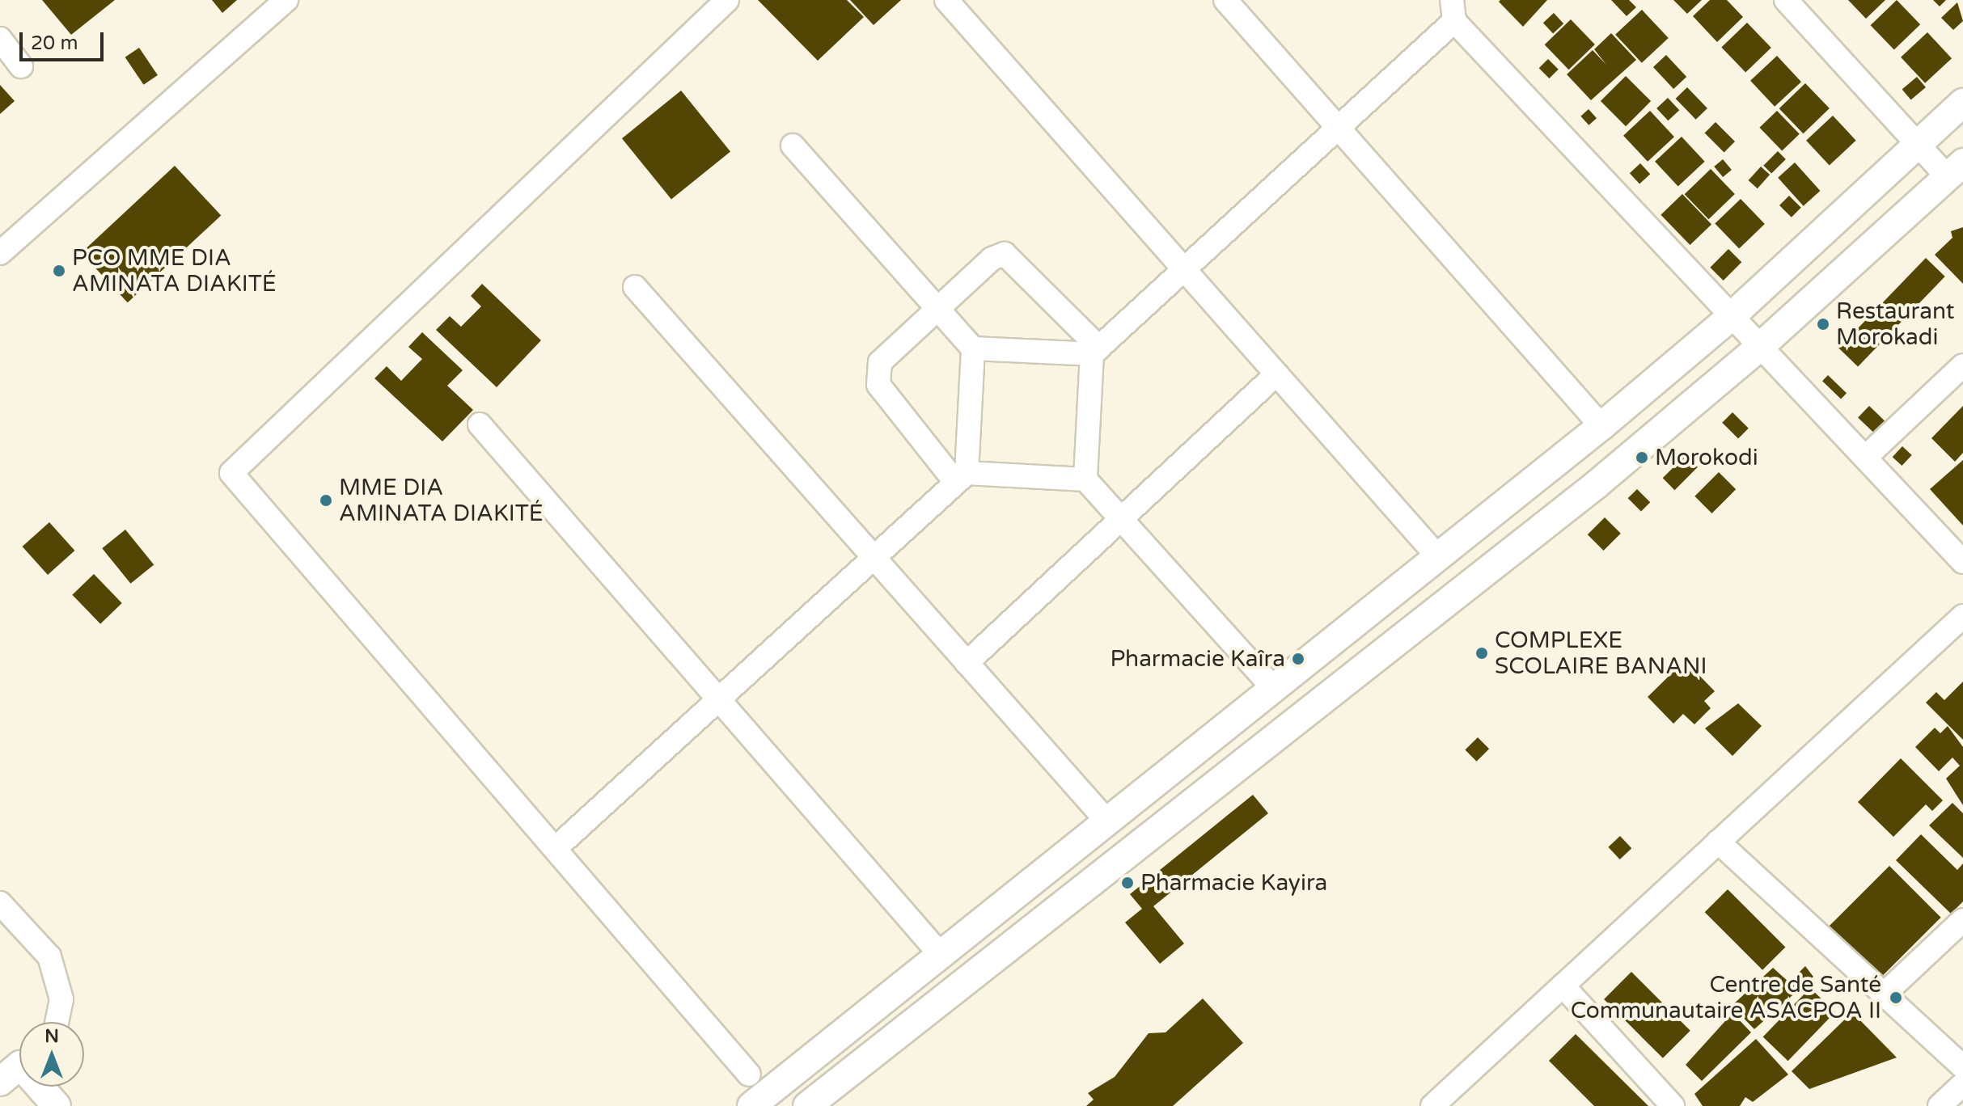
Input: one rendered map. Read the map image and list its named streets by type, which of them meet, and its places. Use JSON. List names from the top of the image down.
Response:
{
  "places": [
    "PCO MME DIA AMINATA DIAKITÉ",
    "Restaurant Morokadi",
    "Morokodi",
    "MME DIA AMINATA DIAKITÉ",
    "COMPLEXE SCOLAIRE BANANI",
    "Pharmacie Kaîra",
    "Pharmacie Kayira",
    "Centre de Santé Communautaire ASACPOA II"
  ],
  "scale_bar": "20 m",
  "north": "top"
}
